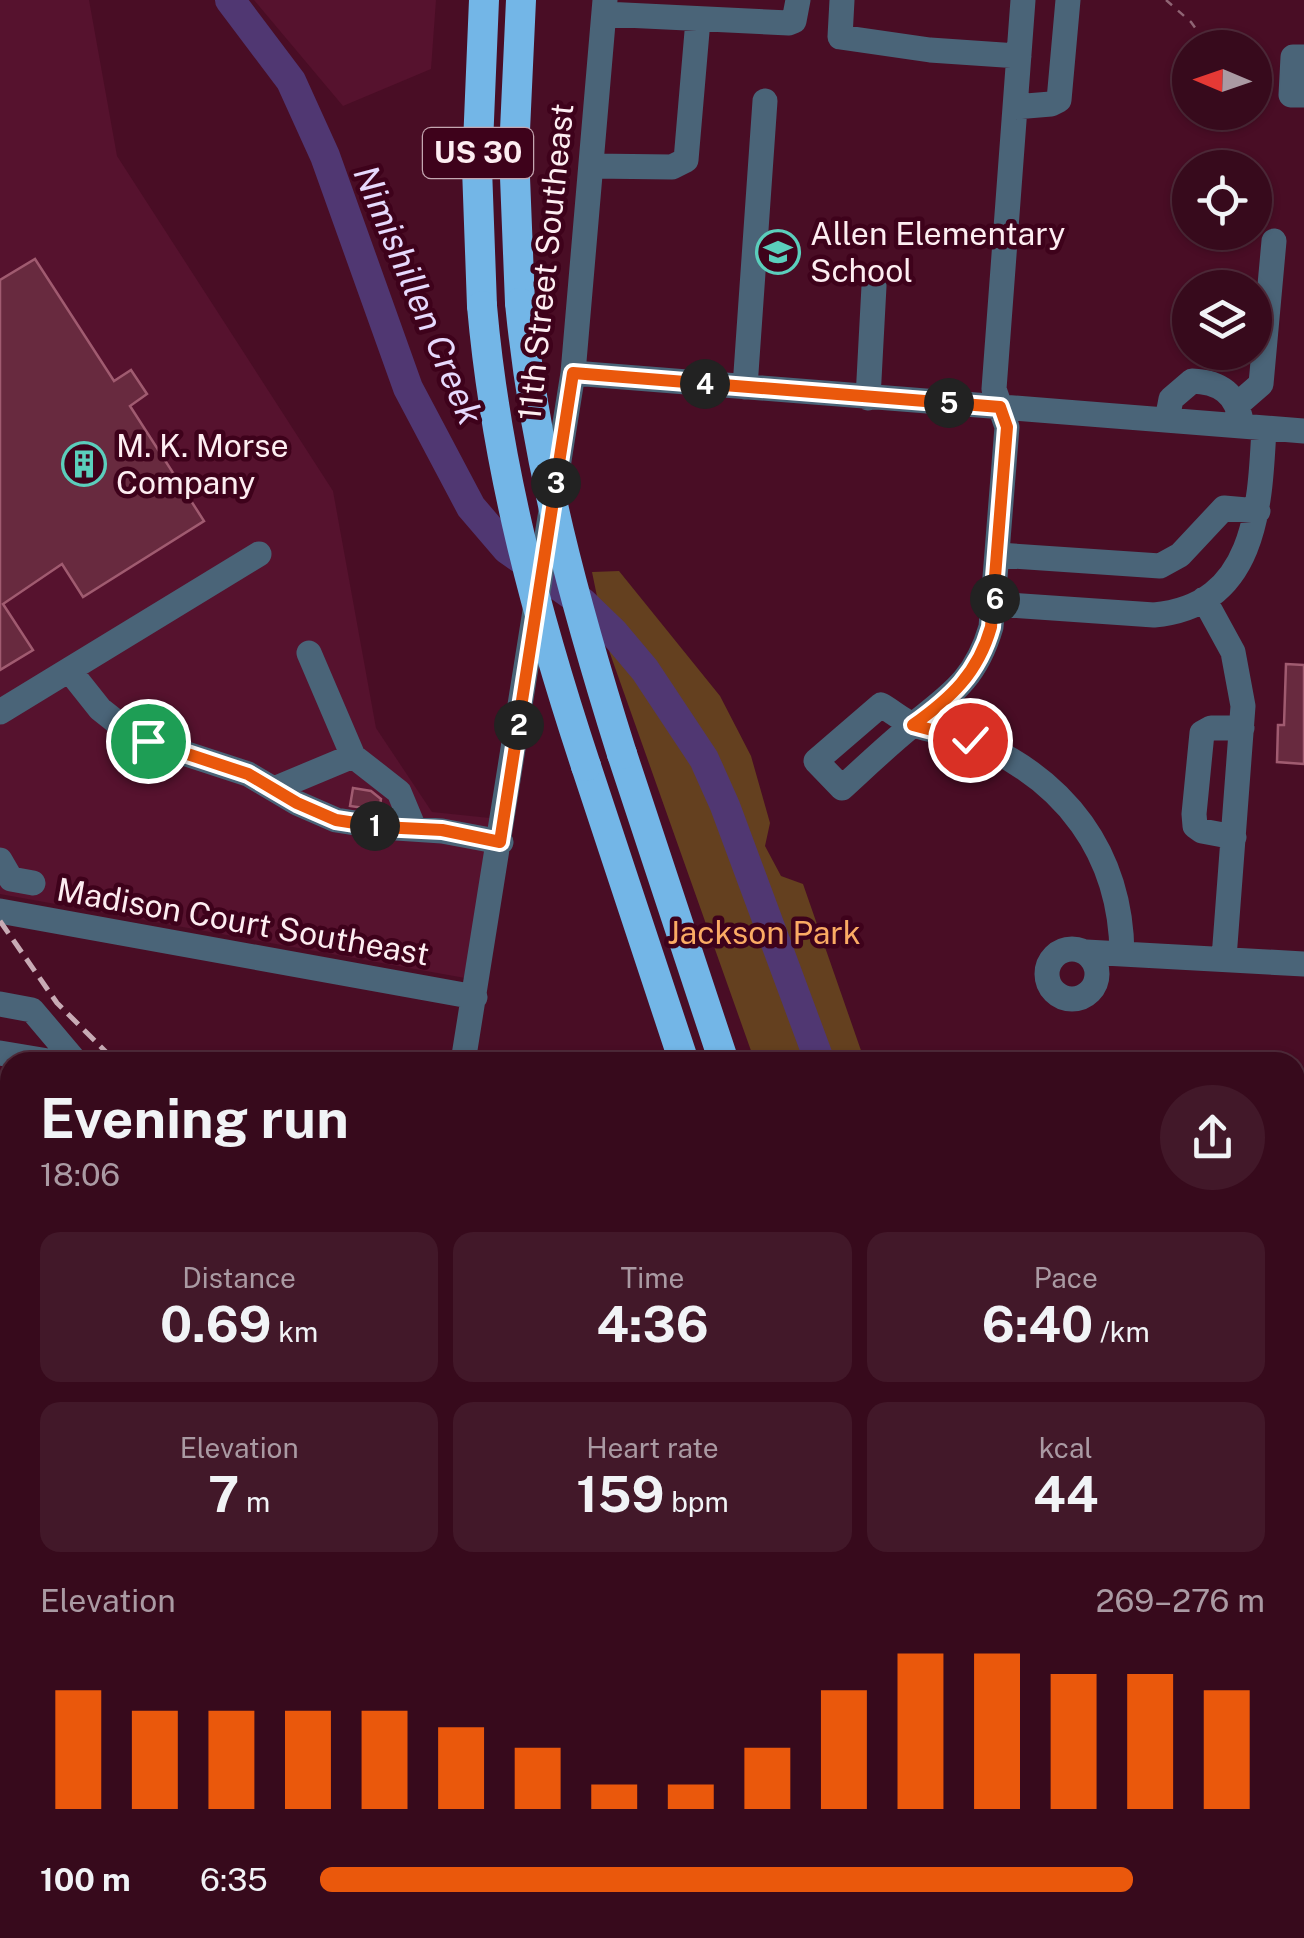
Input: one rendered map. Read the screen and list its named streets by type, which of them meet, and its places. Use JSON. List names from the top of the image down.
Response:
{
  "streets": {
    "highway": ["US 30"],
    "street": ["11th Street Southeast", "Madison Court Southeast"]
  },
  "crossings": [
    ["11th Street Southeast", "Madison Court Southeast"]
  ],
  "water": ["Nimishillen Creek"],
  "parks": ["Jackson Park"],
  "places": {
    "school or university": ["Allen Elementary School"],
    "building": ["M. K. Morse Company"]
  },
  "north": "left",
  "page": {
    "pins": [
      "4",
      "5",
      "3",
      "6",
      "2",
      "1"
    ],
    "heading": ["Evening run", "18:06"],
    "stats": [
      ["Distance", "0.69 km"],
      ["Time", "4:36"],
      ["Pace", "6:40 /km"],
      ["Elevation", "7 m"],
      ["Heart rate", "159 bpm"],
      ["kcal", "44"]
    ],
    "chart": ["Elevation", "269–276 m"],
    "list": [
      {
        "name": "100 m",
        "note": "6:35"
      }
    ]
  }
}
